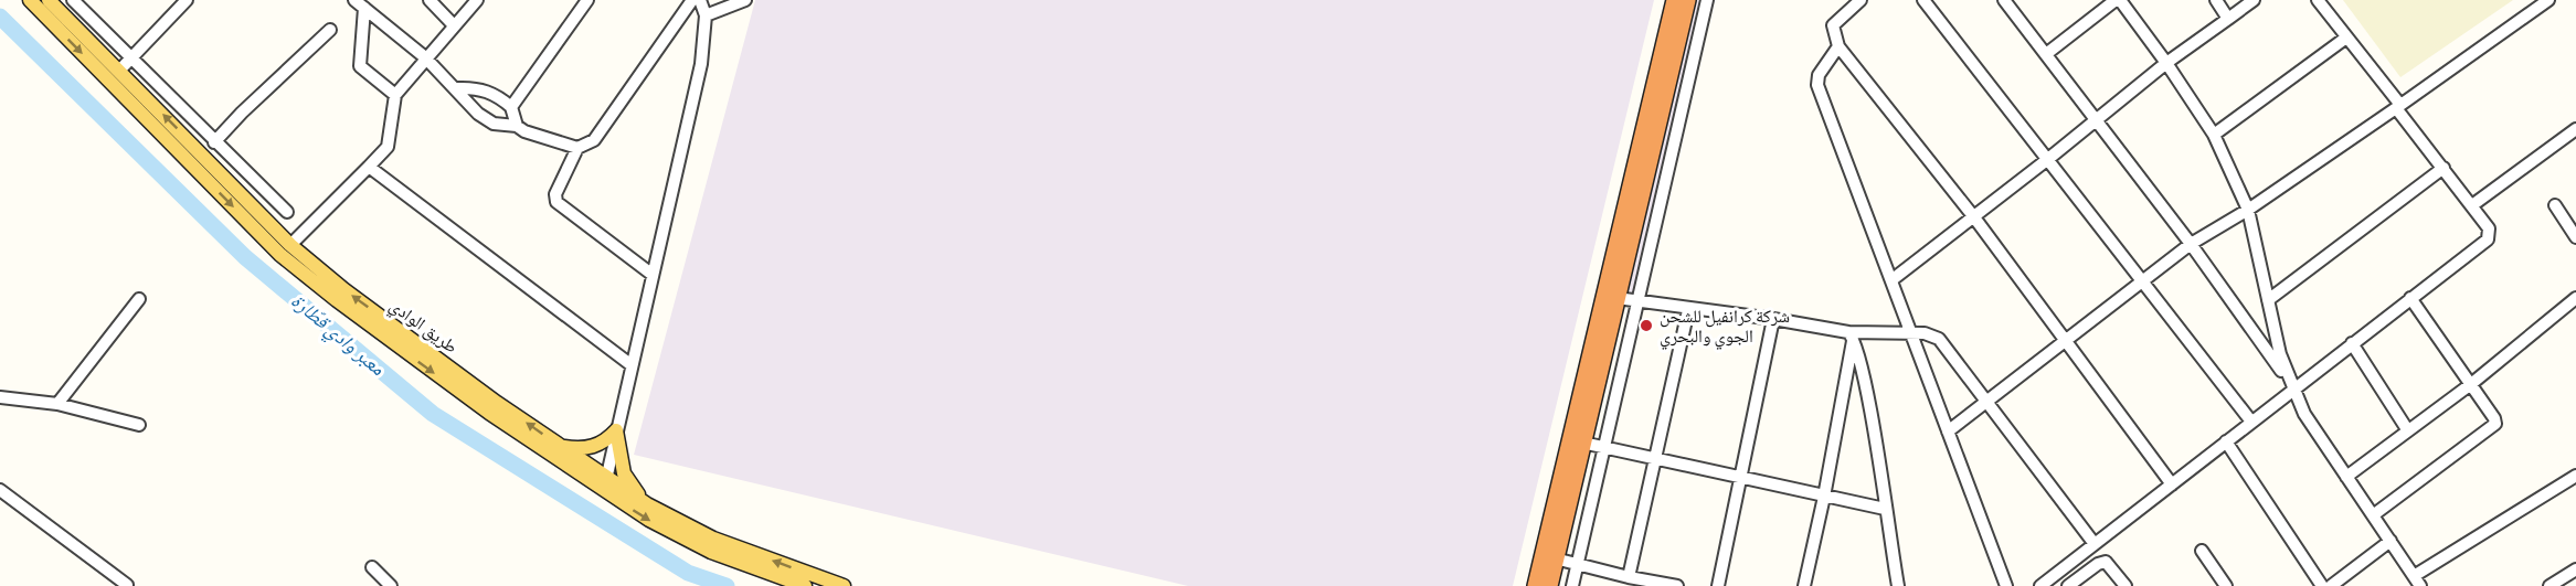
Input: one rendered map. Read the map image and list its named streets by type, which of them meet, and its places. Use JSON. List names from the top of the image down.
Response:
{
  "streets": {
    "main road": ["طريق الوادي"]
  },
  "water": ["معبر وادي قطّارة"],
  "places": ["شركة كرانفيل للشحن الجوي والبحري"]
}
